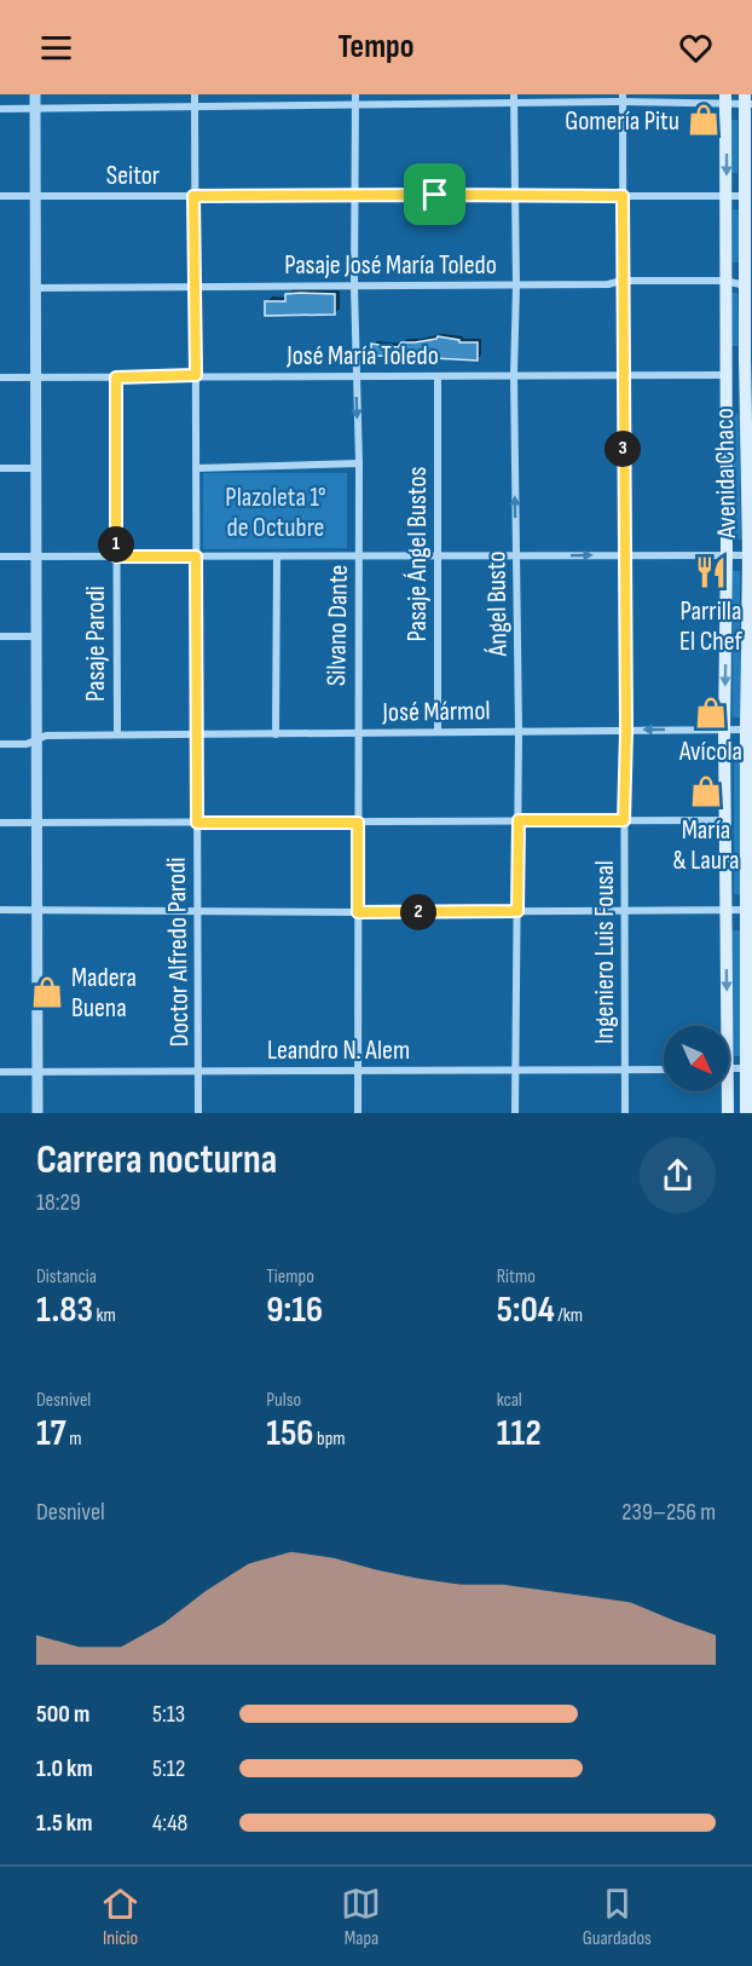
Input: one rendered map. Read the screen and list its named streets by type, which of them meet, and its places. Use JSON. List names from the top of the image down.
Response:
{
  "streets": {
    "main road": ["Avenida Chaco"],
    "street": [
      "Seitor",
      "Pasaje José María Toledo",
      "José María Toledo",
      "Pasaje Ángel Bustos",
      "Ángel Busto",
      "Silvano Dante",
      "Pasaje Parodi",
      "José Mármol",
      "Doctor Alfredo Parodi",
      "Ingeniero Luis Fousal",
      "Leandro N. Alem"
    ]
  },
  "crossings": [
    ["Seitor", "Avenida Chaco"],
    ["Seitor", "Ángel Busto"],
    ["Seitor", "Silvano Dante"],
    ["Seitor", "Doctor Alfredo Parodi"],
    ["Seitor", "Ingeniero Luis Fousal"],
    ["Pasaje José María Toledo", "Avenida Chaco"],
    ["Pasaje José María Toledo", "Ángel Busto"],
    ["Pasaje José María Toledo", "Silvano Dante"],
    ["Pasaje José María Toledo", "Doctor Alfredo Parodi"],
    ["Pasaje José María Toledo", "Ingeniero Luis Fousal"],
    ["José María Toledo", "Avenida Chaco"],
    ["José María Toledo", "Pasaje Ángel Bustos"],
    ["José María Toledo", "Ángel Busto"],
    ["José María Toledo", "Silvano Dante"],
    ["José María Toledo", "Pasaje Parodi"],
    ["José María Toledo", "Doctor Alfredo Parodi"],
    ["José María Toledo", "Ingeniero Luis Fousal"],
    ["Avenida Chaco", "José Mármol"],
    ["Pasaje Ángel Bustos", "José Mármol"],
    ["Ángel Busto", "José Mármol"],
    ["Ángel Busto", "Leandro N. Alem"],
    ["Silvano Dante", "José Mármol"],
    ["Silvano Dante", "Leandro N. Alem"],
    ["Pasaje Parodi", "José Mármol"],
    ["José Mármol", "Doctor Alfredo Parodi"],
    ["José Mármol", "Ingeniero Luis Fousal"],
    ["Doctor Alfredo Parodi", "Leandro N. Alem"],
    ["Ingeniero Luis Fousal", "Leandro N. Alem"]
  ],
  "parks": ["Plazoleta 1° de Octubre"],
  "places": {
    "shop": [
      "Gomería Pitu",
      "Avícola",
      "María & Laura",
      "Madera Buena"
    ],
    "restaurant": ["Parrilla El Chef"]
  },
  "north": "bottom right",
  "page": {
    "header": "Tempo",
    "pins": ["3", "1", "2"],
    "heading": ["Carrera nocturna", "18:29"],
    "stats": [
      ["Distancia", "1.83 km"],
      ["Tiempo", "9:16"],
      ["Ritmo", "5:04 /km"],
      ["Desnivel", "17 m"],
      ["Pulso", "156 bpm"],
      ["kcal", "112"]
    ],
    "chart": ["Desnivel", "239–256 m"],
    "list": [
      {
        "name": "500 m",
        "note": "5:13"
      },
      {
        "name": "1.0 km",
        "note": "5:12"
      },
      {
        "name": "1.5 km",
        "note": "4:48"
      }
    ],
    "tabs": ["Inicio", "Mapa", "Guardados"]
  }
}
